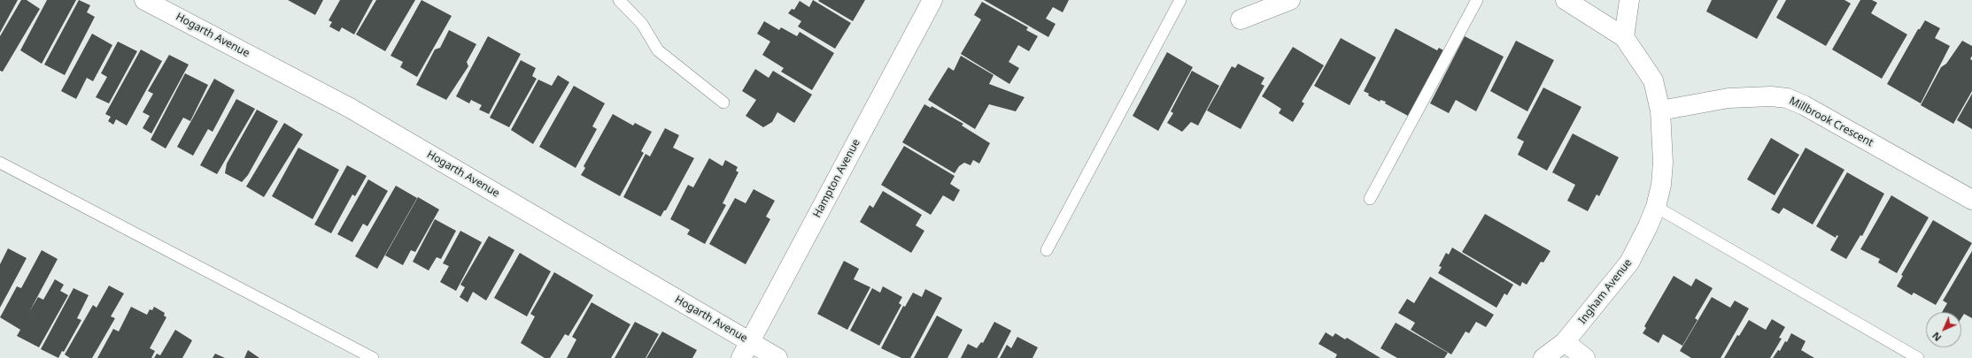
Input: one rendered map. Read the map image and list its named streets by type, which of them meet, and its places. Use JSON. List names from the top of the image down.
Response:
{
  "streets": {
    "street": [
      "Hogarth Avenue",
      "Millbrook Crescent",
      "Hampton Avenue",
      "Ingham Avenue"
    ]
  },
  "crossings": [
    ["Hogarth Avenue", "Hampton Avenue"],
    ["Millbrook Crescent", "Ingham Avenue"]
  ],
  "north": "bottom left"
}
